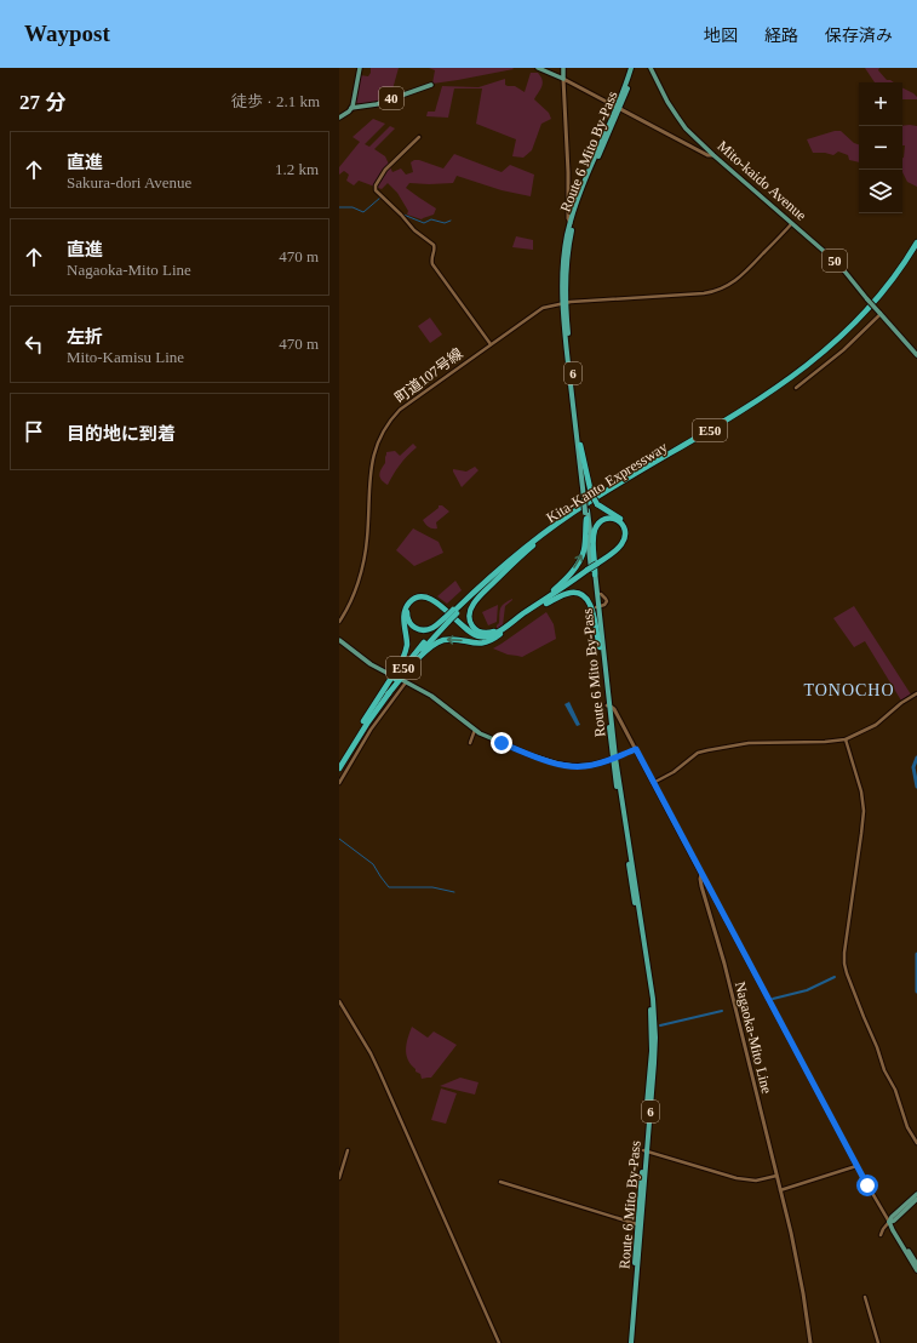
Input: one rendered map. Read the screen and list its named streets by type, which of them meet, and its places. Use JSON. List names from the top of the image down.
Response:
{
  "streets": {
    "highway": [
      "Route 6 Mito By-Pass",
      "6",
      "E50",
      "Kita-Kanto Expressway"
    ],
    "main road": [
      "40",
      "Mito-kaido Avenue",
      "50",
      "Nagaoka-Mito Line"
    ],
    "street": ["町道107号線"]
  },
  "crossings": [
    ["Route 6 Mito By-Pass", "町道107号線"],
    ["Route 6 Mito By-Pass", "Nagaoka-Mito Line"],
    ["Mito-kaido Avenue", "町道107号線"]
  ],
  "districts": ["TONOCHO"],
  "page": {
    "header": "Waypost",
    "nav": ["地図", "経路", "保存済み"],
    "heading": ["27 分", "徒歩 · 2.1 km"],
    "map_buttons": ["+", "−"],
    "list": [
      ["直進", "Sakura-dori Avenue", "1.2 km"],
      ["直進", "Nagaoka-Mito Line", "470 m"],
      ["左折", "Mito-Kamisu Line", "470 m"],
      "目的地に到着"
    ]
  }
}
